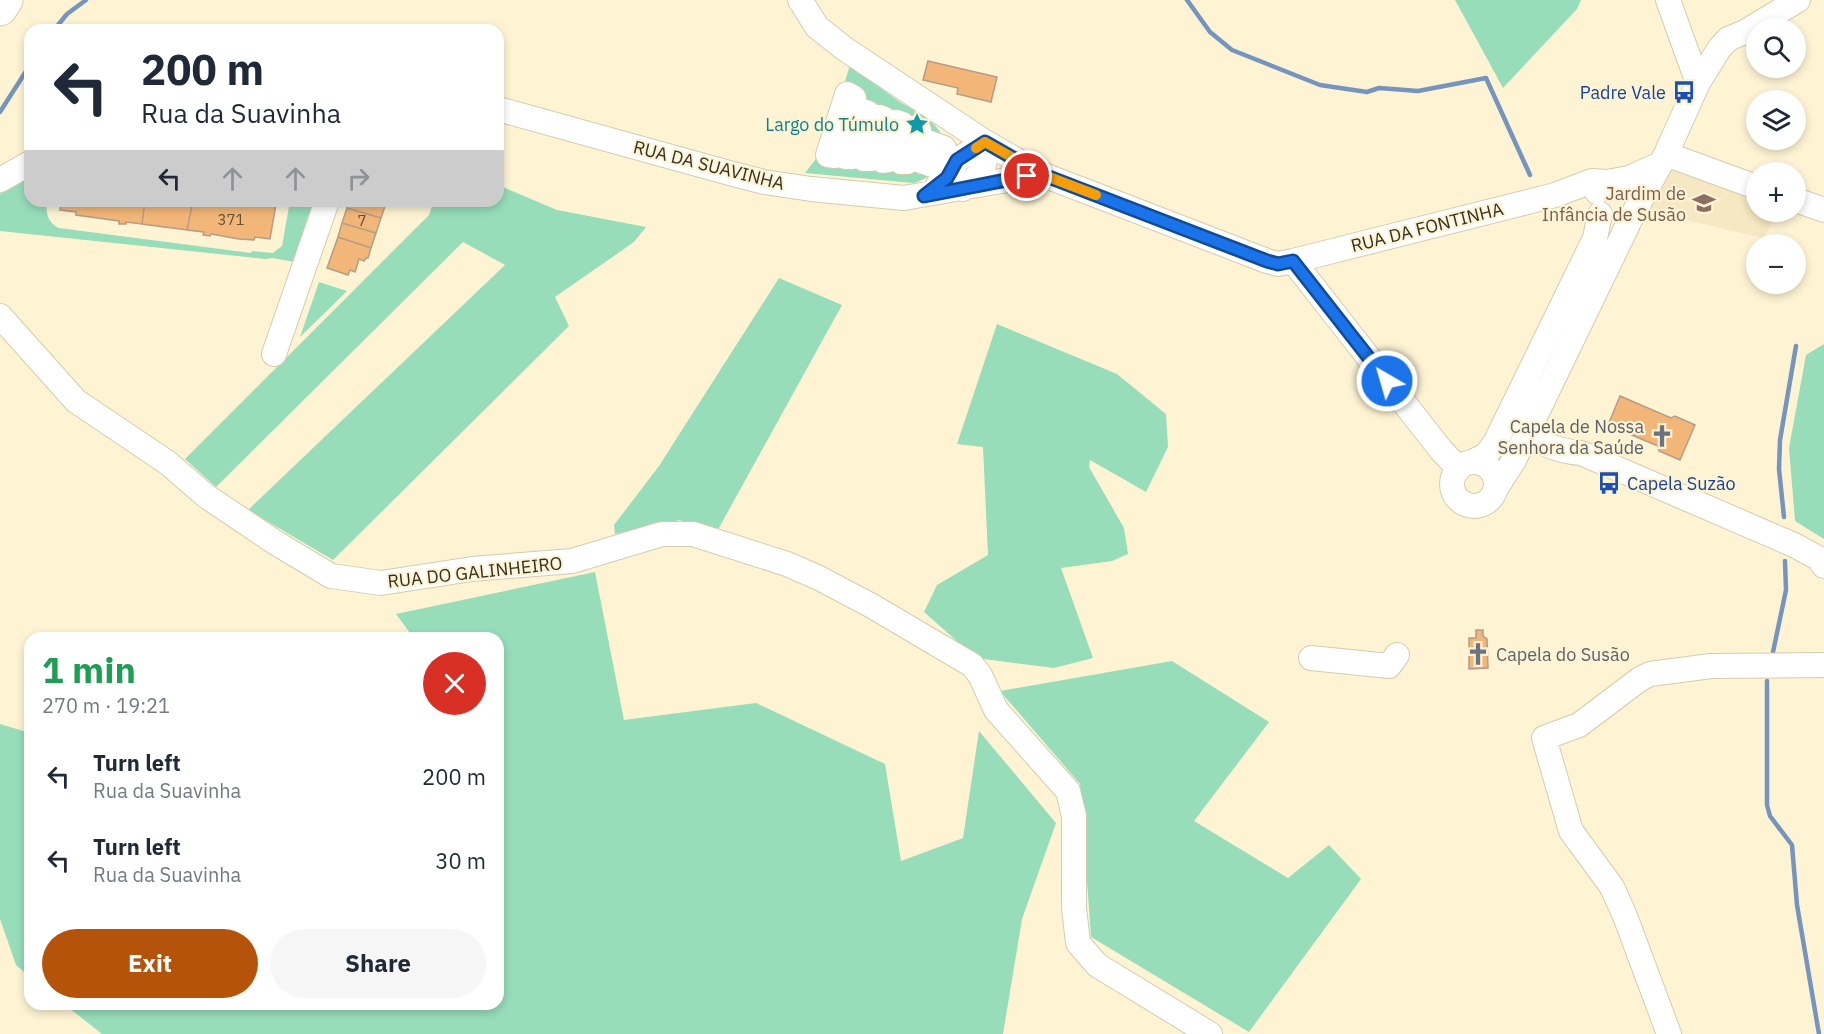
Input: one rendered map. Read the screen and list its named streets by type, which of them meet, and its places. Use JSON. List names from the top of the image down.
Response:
{
  "streets": {
    "street": ["RUA DA SUAVINHA", "RUA DA FONTINHA", "RUA DO GALINHEIRO"]
  },
  "crossings": [
    ["RUA DA SUAVINHA", "RUA DA FONTINHA"]
  ],
  "places": {
    "bus stop": ["Padre Vale", "Capela Suzão"],
    "place": ["Largo do Túmulo"],
    "school or university": ["Jardim de Infância de Susão"],
    "church": ["Capela de Nossa Senhora da Saúde", "Capela do Susão"]
  },
  "house_numbers": ["371", "7"],
  "page": {
    "map_buttons": ["+", "−"],
    "turn": ["200 m", "Rua da Suavinha"],
    "heading": ["1 min", "270 m · 19:21"],
    "list": [
      {
        "name": "Turn left",
        "note": "Rua da Suavinha",
        "value": "200 m"
      },
      {
        "name": "Turn left",
        "note": "Rua da Suavinha",
        "value": "30 m"
      }
    ],
    "buttons": ["Exit", "Share"]
  }
}
